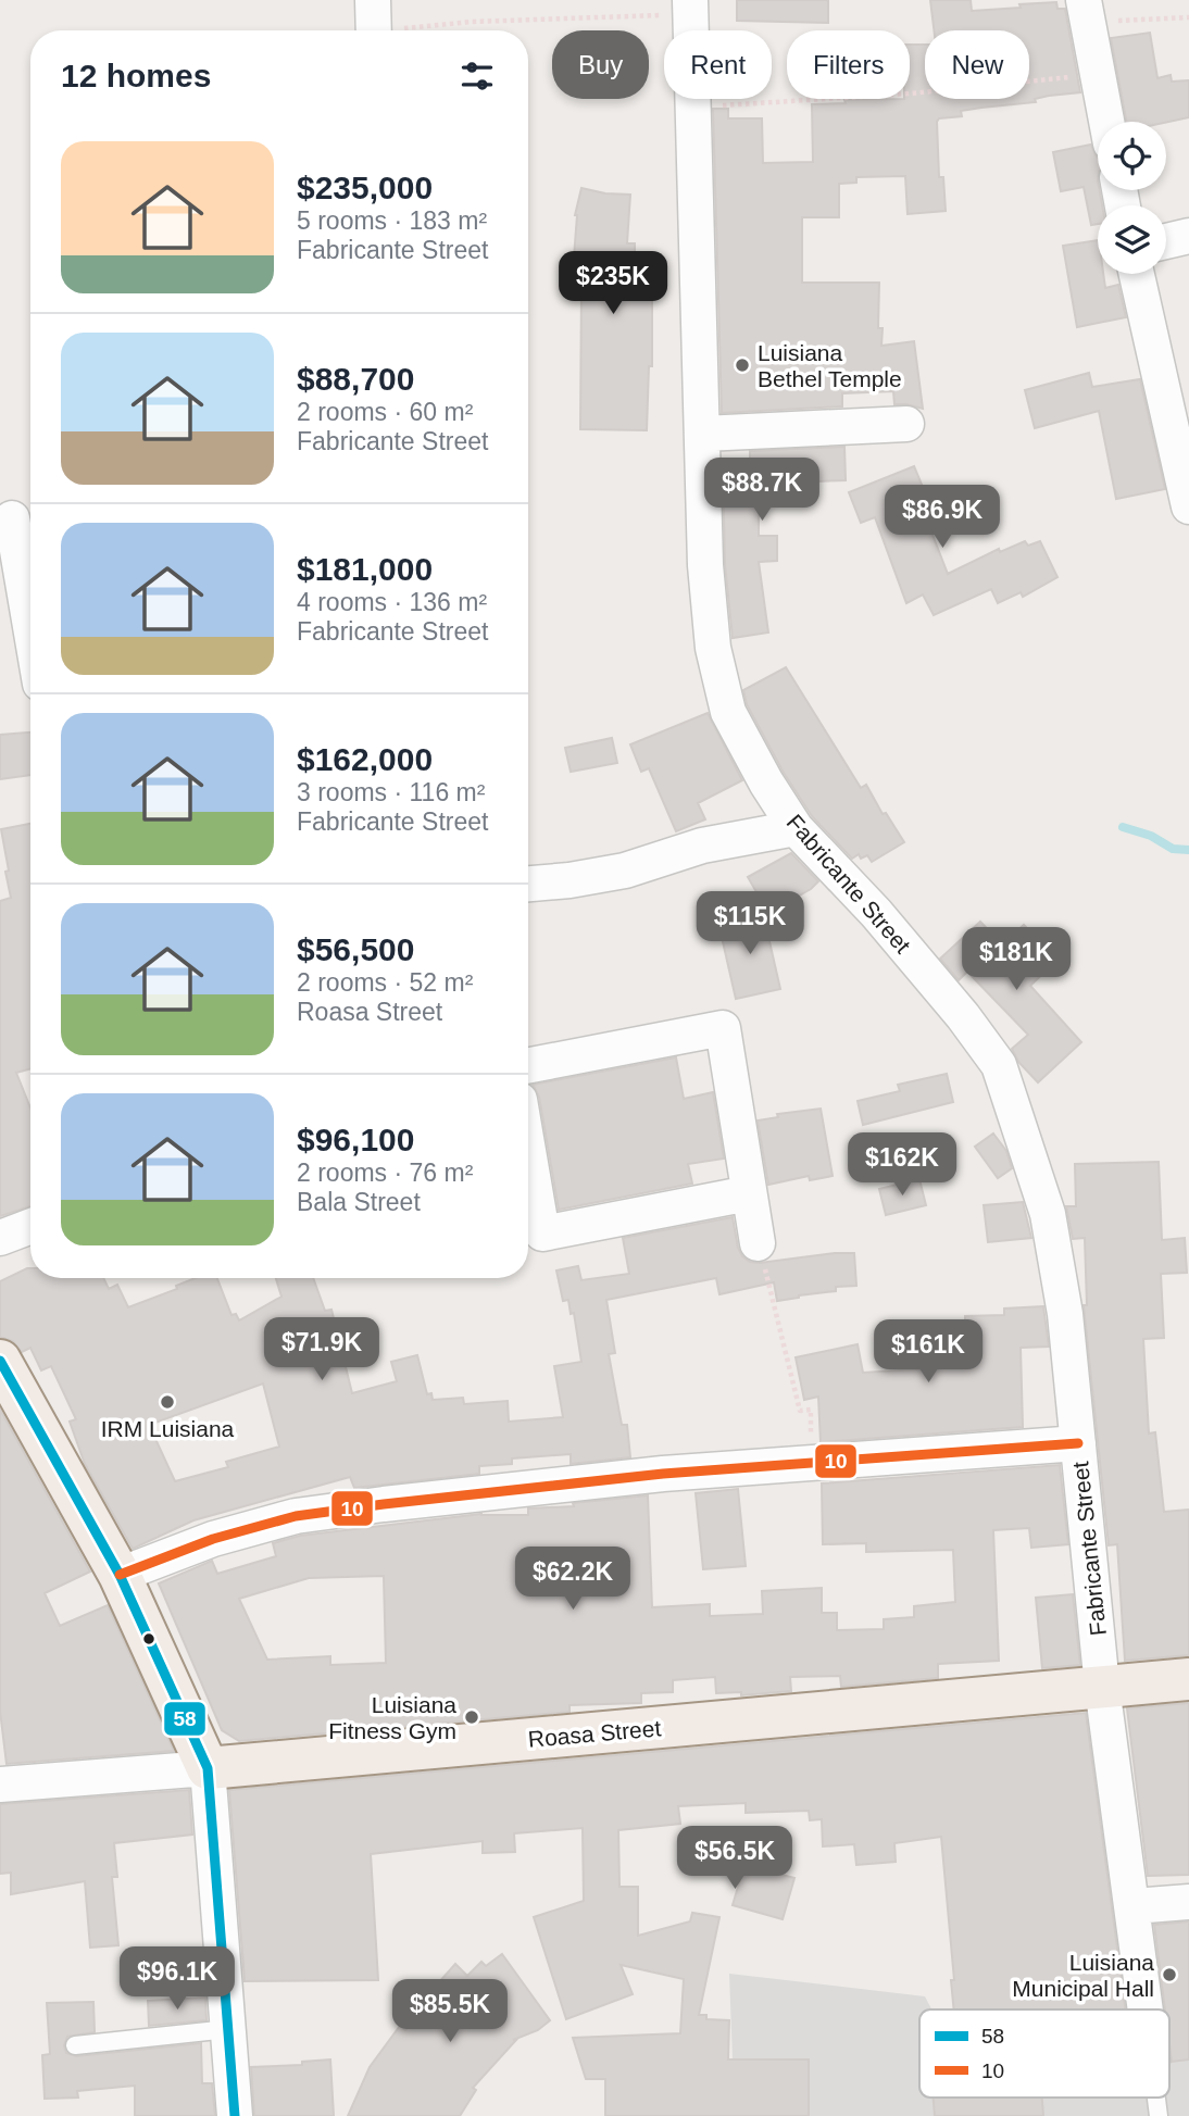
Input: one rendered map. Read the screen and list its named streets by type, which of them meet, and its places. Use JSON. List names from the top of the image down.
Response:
{
  "streets": {
    "main road": ["Roasa Street"],
    "street": ["Fabricante Street"]
  },
  "crossings": [
    ["Fabricante Street", "Roasa Street"]
  ],
  "places": [
    "Luisiana Bethel Temple",
    "IRM Luisiana",
    "Luisiana Fitness Gym",
    "Luisiana Municipal Hall"
  ],
  "lines": ["transit line 58", "transit line 10"],
  "legend": ["58", "10"],
  "page": {
    "chip": [
      "Buy",
      "Rent",
      "Filters",
      "New"
    ],
    "heading": "12 homes",
    "list": [
      {
        "name": "$235,000",
        "note": "5 rooms · 183 m² · Fabricante Street"
      },
      {
        "name": "$88,700",
        "note": "2 rooms · 60 m² · Fabricante Street"
      },
      {
        "name": "$181,000",
        "note": "4 rooms · 136 m² · Fabricante Street"
      },
      {
        "name": "$162,000",
        "note": "3 rooms · 116 m² · Fabricante Street"
      },
      {
        "name": "$56,500",
        "note": "2 rooms · 52 m² · Roasa Street"
      },
      {
        "name": "$96,100",
        "note": "2 rooms · 76 m² · Bala Street"
      }
    ],
    "price": [
      "$235K",
      "$88.7K",
      "$86.9K",
      "$115K",
      "$181K",
      "$162K",
      "$71.9K",
      "$161K",
      "$62.2K",
      "$56.5K",
      "$96.1K",
      "$85.5K"
    ]
  }
}
